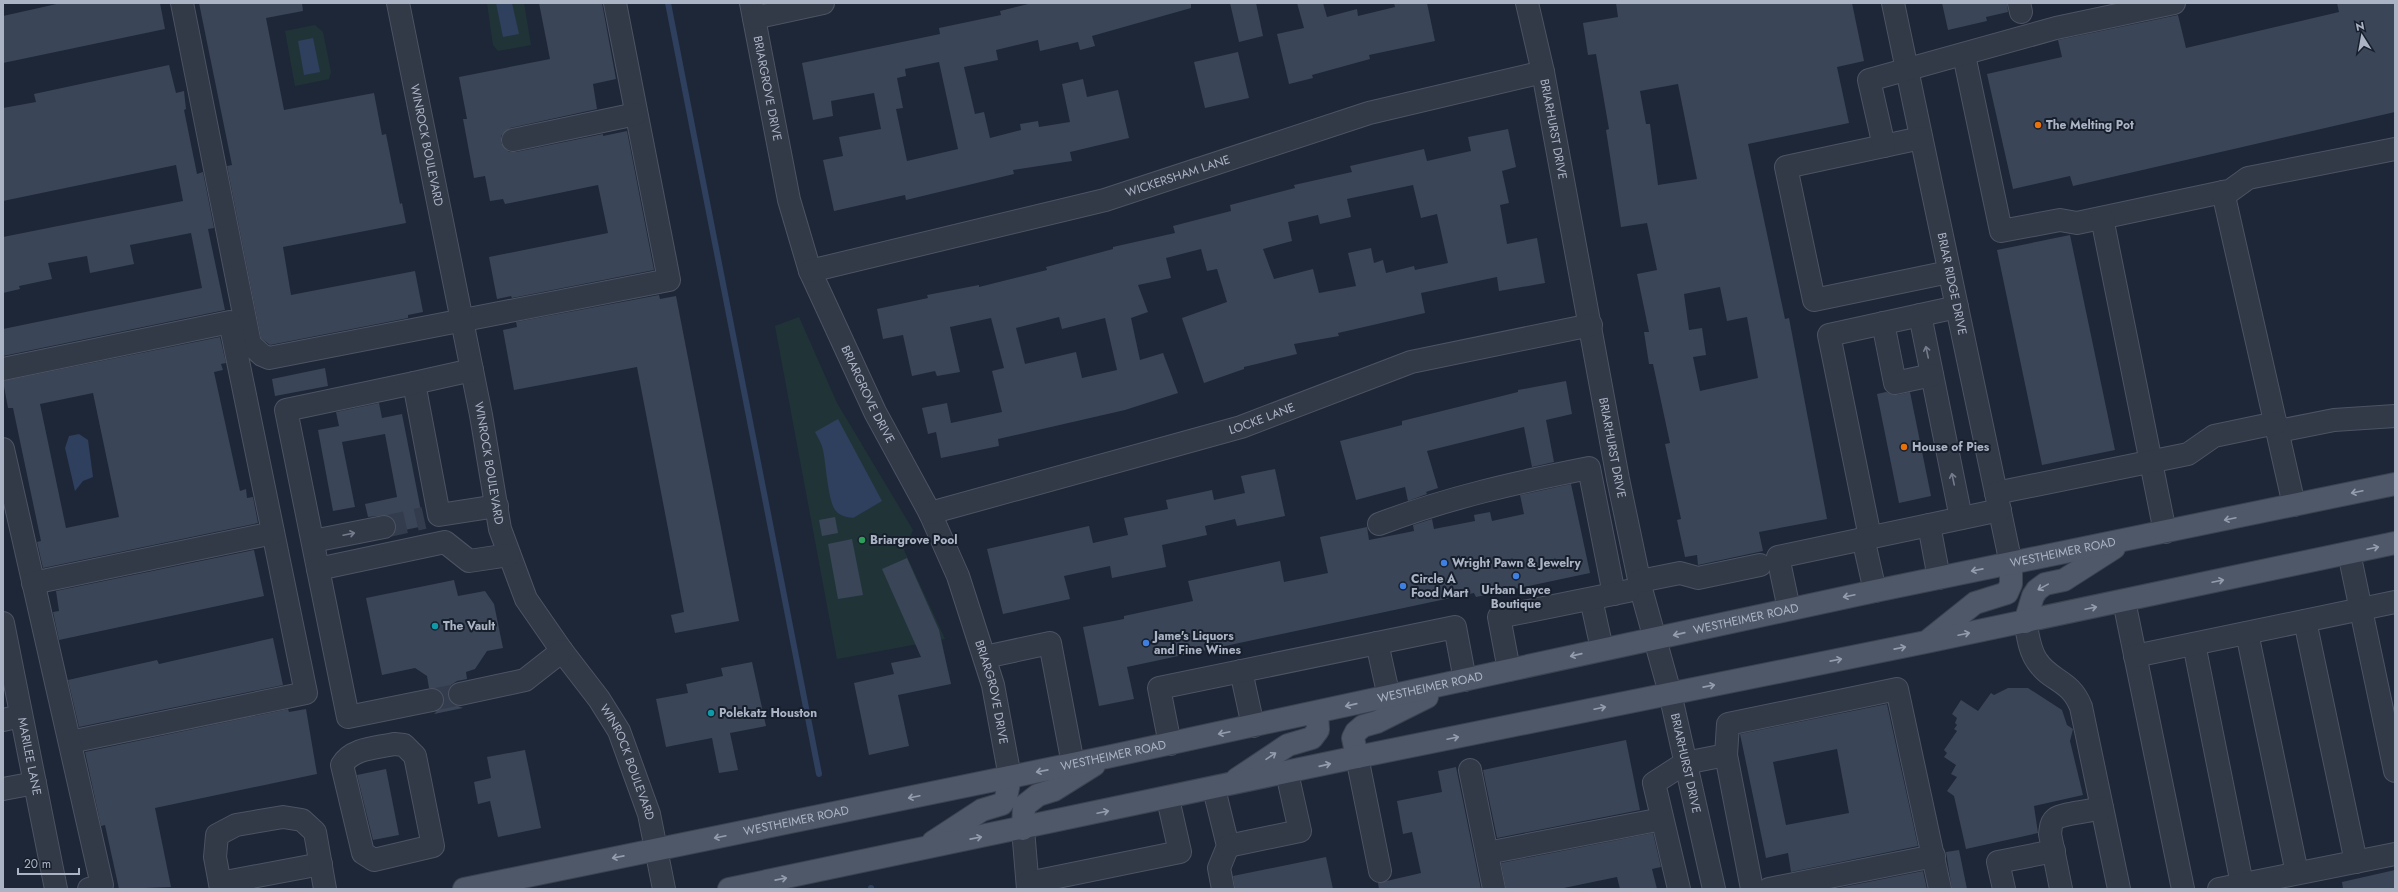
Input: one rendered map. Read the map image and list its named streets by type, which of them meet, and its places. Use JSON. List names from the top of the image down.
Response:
{
  "streets": {
    "main road": ["WESTHEIMER ROAD"],
    "street": [
      "BRIARGROVE DRIVE",
      "BRIARHURST DRIVE",
      "WINROCK BOULEVARD",
      "WICKERSHAM LANE",
      "BRIAR RIDGE DRIVE",
      "LOCKE LANE",
      "MARILEE LANE"
    ]
  },
  "crossings": [
    ["BRIARGROVE DRIVE", "WICKERSHAM LANE"],
    ["BRIARGROVE DRIVE", "LOCKE LANE"],
    ["BRIARGROVE DRIVE", "WESTHEIMER ROAD"],
    ["BRIARHURST DRIVE", "WICKERSHAM LANE"],
    ["BRIARHURST DRIVE", "LOCKE LANE"],
    ["BRIARHURST DRIVE", "WESTHEIMER ROAD"],
    ["WINROCK BOULEVARD", "WESTHEIMER ROAD"],
    ["BRIAR RIDGE DRIVE", "WESTHEIMER ROAD"]
  ],
  "places": [
    "The Melting Pot",
    "House of Pies",
    "Briargrove Pool",
    "Wright Pawn & Jewelry",
    "Urban Layce Boutique",
    "Circle A Food Mart",
    "The Vault",
    "Jame's Liquors and Fine Wines",
    "Polekatz Houston"
  ],
  "scale_bar": "20 m",
  "north": "top"
}
